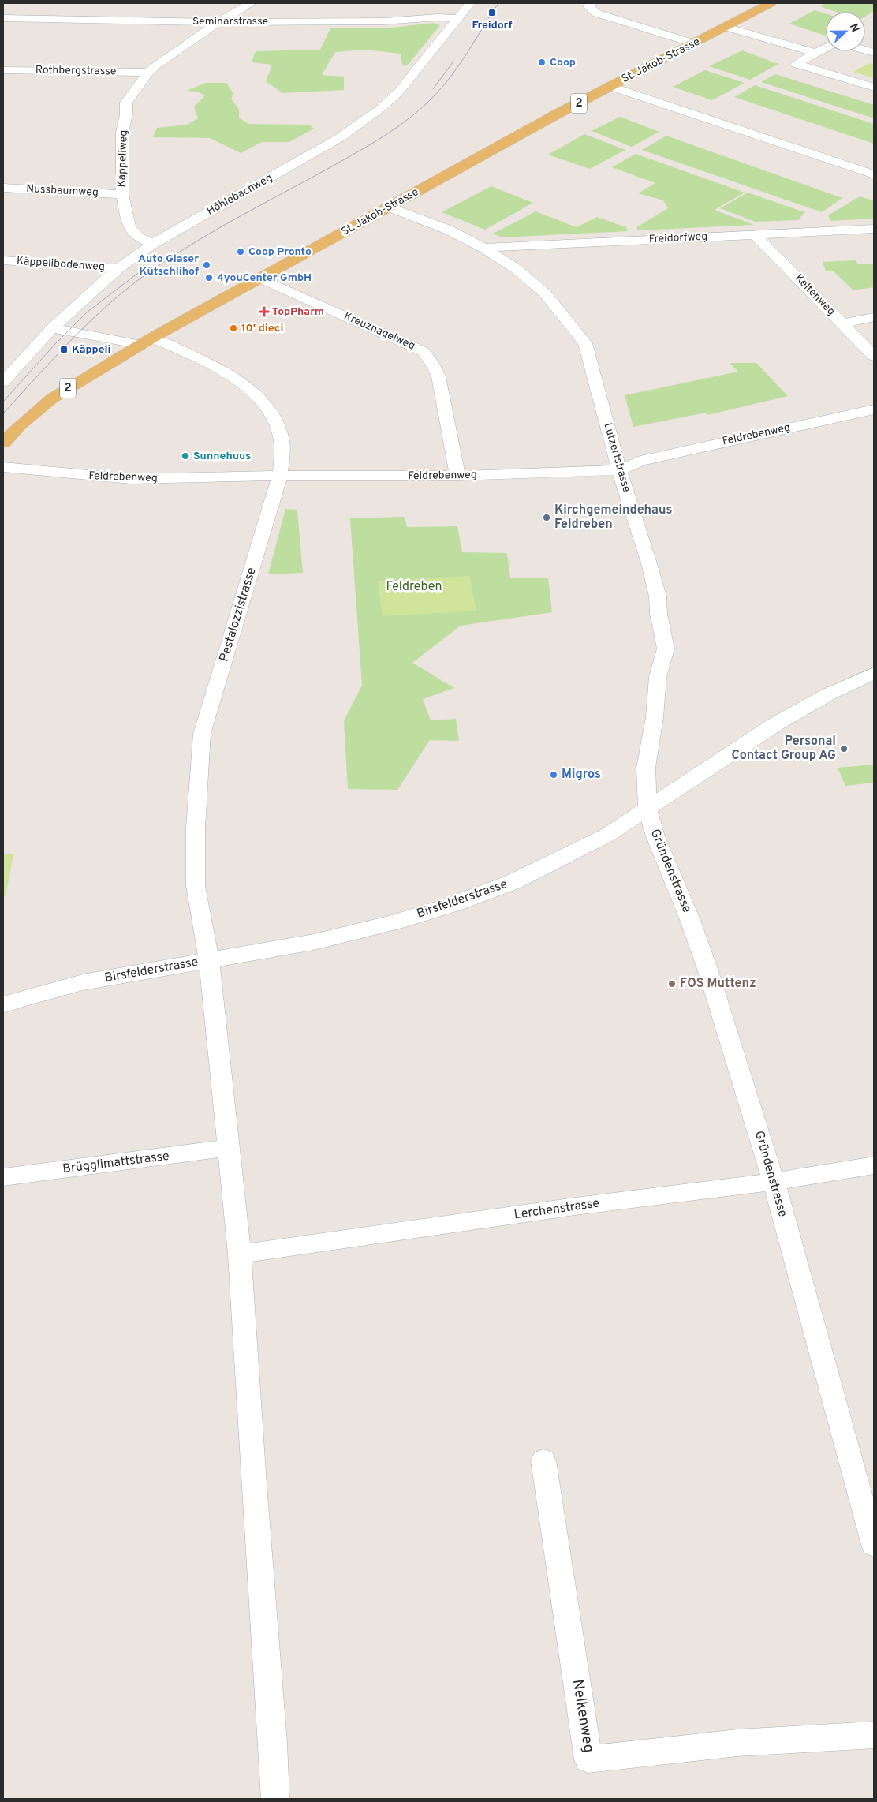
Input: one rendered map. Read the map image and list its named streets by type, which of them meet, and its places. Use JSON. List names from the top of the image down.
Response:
{
  "streets": {
    "main road": ["St. Jakob-Strasse", "2", "Birsfelderstrasse"],
    "street": [
      "Seminarstrasse",
      "Rothbergstrasse",
      "Käppeliweg",
      "Nussbaumweg",
      "Höhlebachweg",
      "Freidorfweg",
      "Käppelibodenweg",
      "Keltenweg",
      "Kreuznagelweg",
      "Feldrebenweg",
      "Lutzertstrasse",
      "Pestalozzistrasse",
      "Gründenstrasse",
      "Brügglimattstrasse",
      "Lerchenstrasse",
      "Nelkenweg"
    ]
  },
  "crossings": [
    ["Seminarstrasse", "Käppeliweg"],
    ["Seminarstrasse", "Höhlebachweg"],
    ["St. Jakob-Strasse", "Kreuznagelweg"],
    ["St. Jakob-Strasse", "Lutzertstrasse"],
    ["St. Jakob-Strasse", "Pestalozzistrasse"],
    ["Rothbergstrasse", "Käppeliweg"],
    ["Käppeliweg", "Nussbaumweg"],
    ["Käppeliweg", "Höhlebachweg"],
    ["Höhlebachweg", "Käppelibodenweg"],
    ["Höhlebachweg", "Pestalozzistrasse"],
    ["Freidorfweg", "Keltenweg"],
    ["Freidorfweg", "Lutzertstrasse"],
    ["Kreuznagelweg", "Feldrebenweg"],
    ["Feldrebenweg", "Lutzertstrasse"],
    ["Feldrebenweg", "Pestalozzistrasse"],
    ["Lutzertstrasse", "Gründenstrasse"],
    ["Lutzertstrasse", "Birsfelderstrasse"],
    ["Pestalozzistrasse", "Birsfelderstrasse"],
    ["Pestalozzistrasse", "Brügglimattstrasse"],
    ["Pestalozzistrasse", "Lerchenstrasse"],
    ["Gründenstrasse", "Birsfelderstrasse"],
    ["Gründenstrasse", "Lerchenstrasse"]
  ],
  "parks": ["Feldreben"],
  "places": {
    "transit": ["Freidorf", "Käppeli"],
    "other": [
      "Coop",
      "Coop Pronto",
      "Auto Glaser Kütschlihof",
      "4youCenter GmbH",
      "10' dieci",
      "Sunnehuus",
      "Kirchgemeindehaus Feldreben",
      "Personal Contact Group AG",
      "Migros",
      "FOS Muttenz"
    ],
    "health": ["TopPharm"]
  },
  "north": "right"
}
